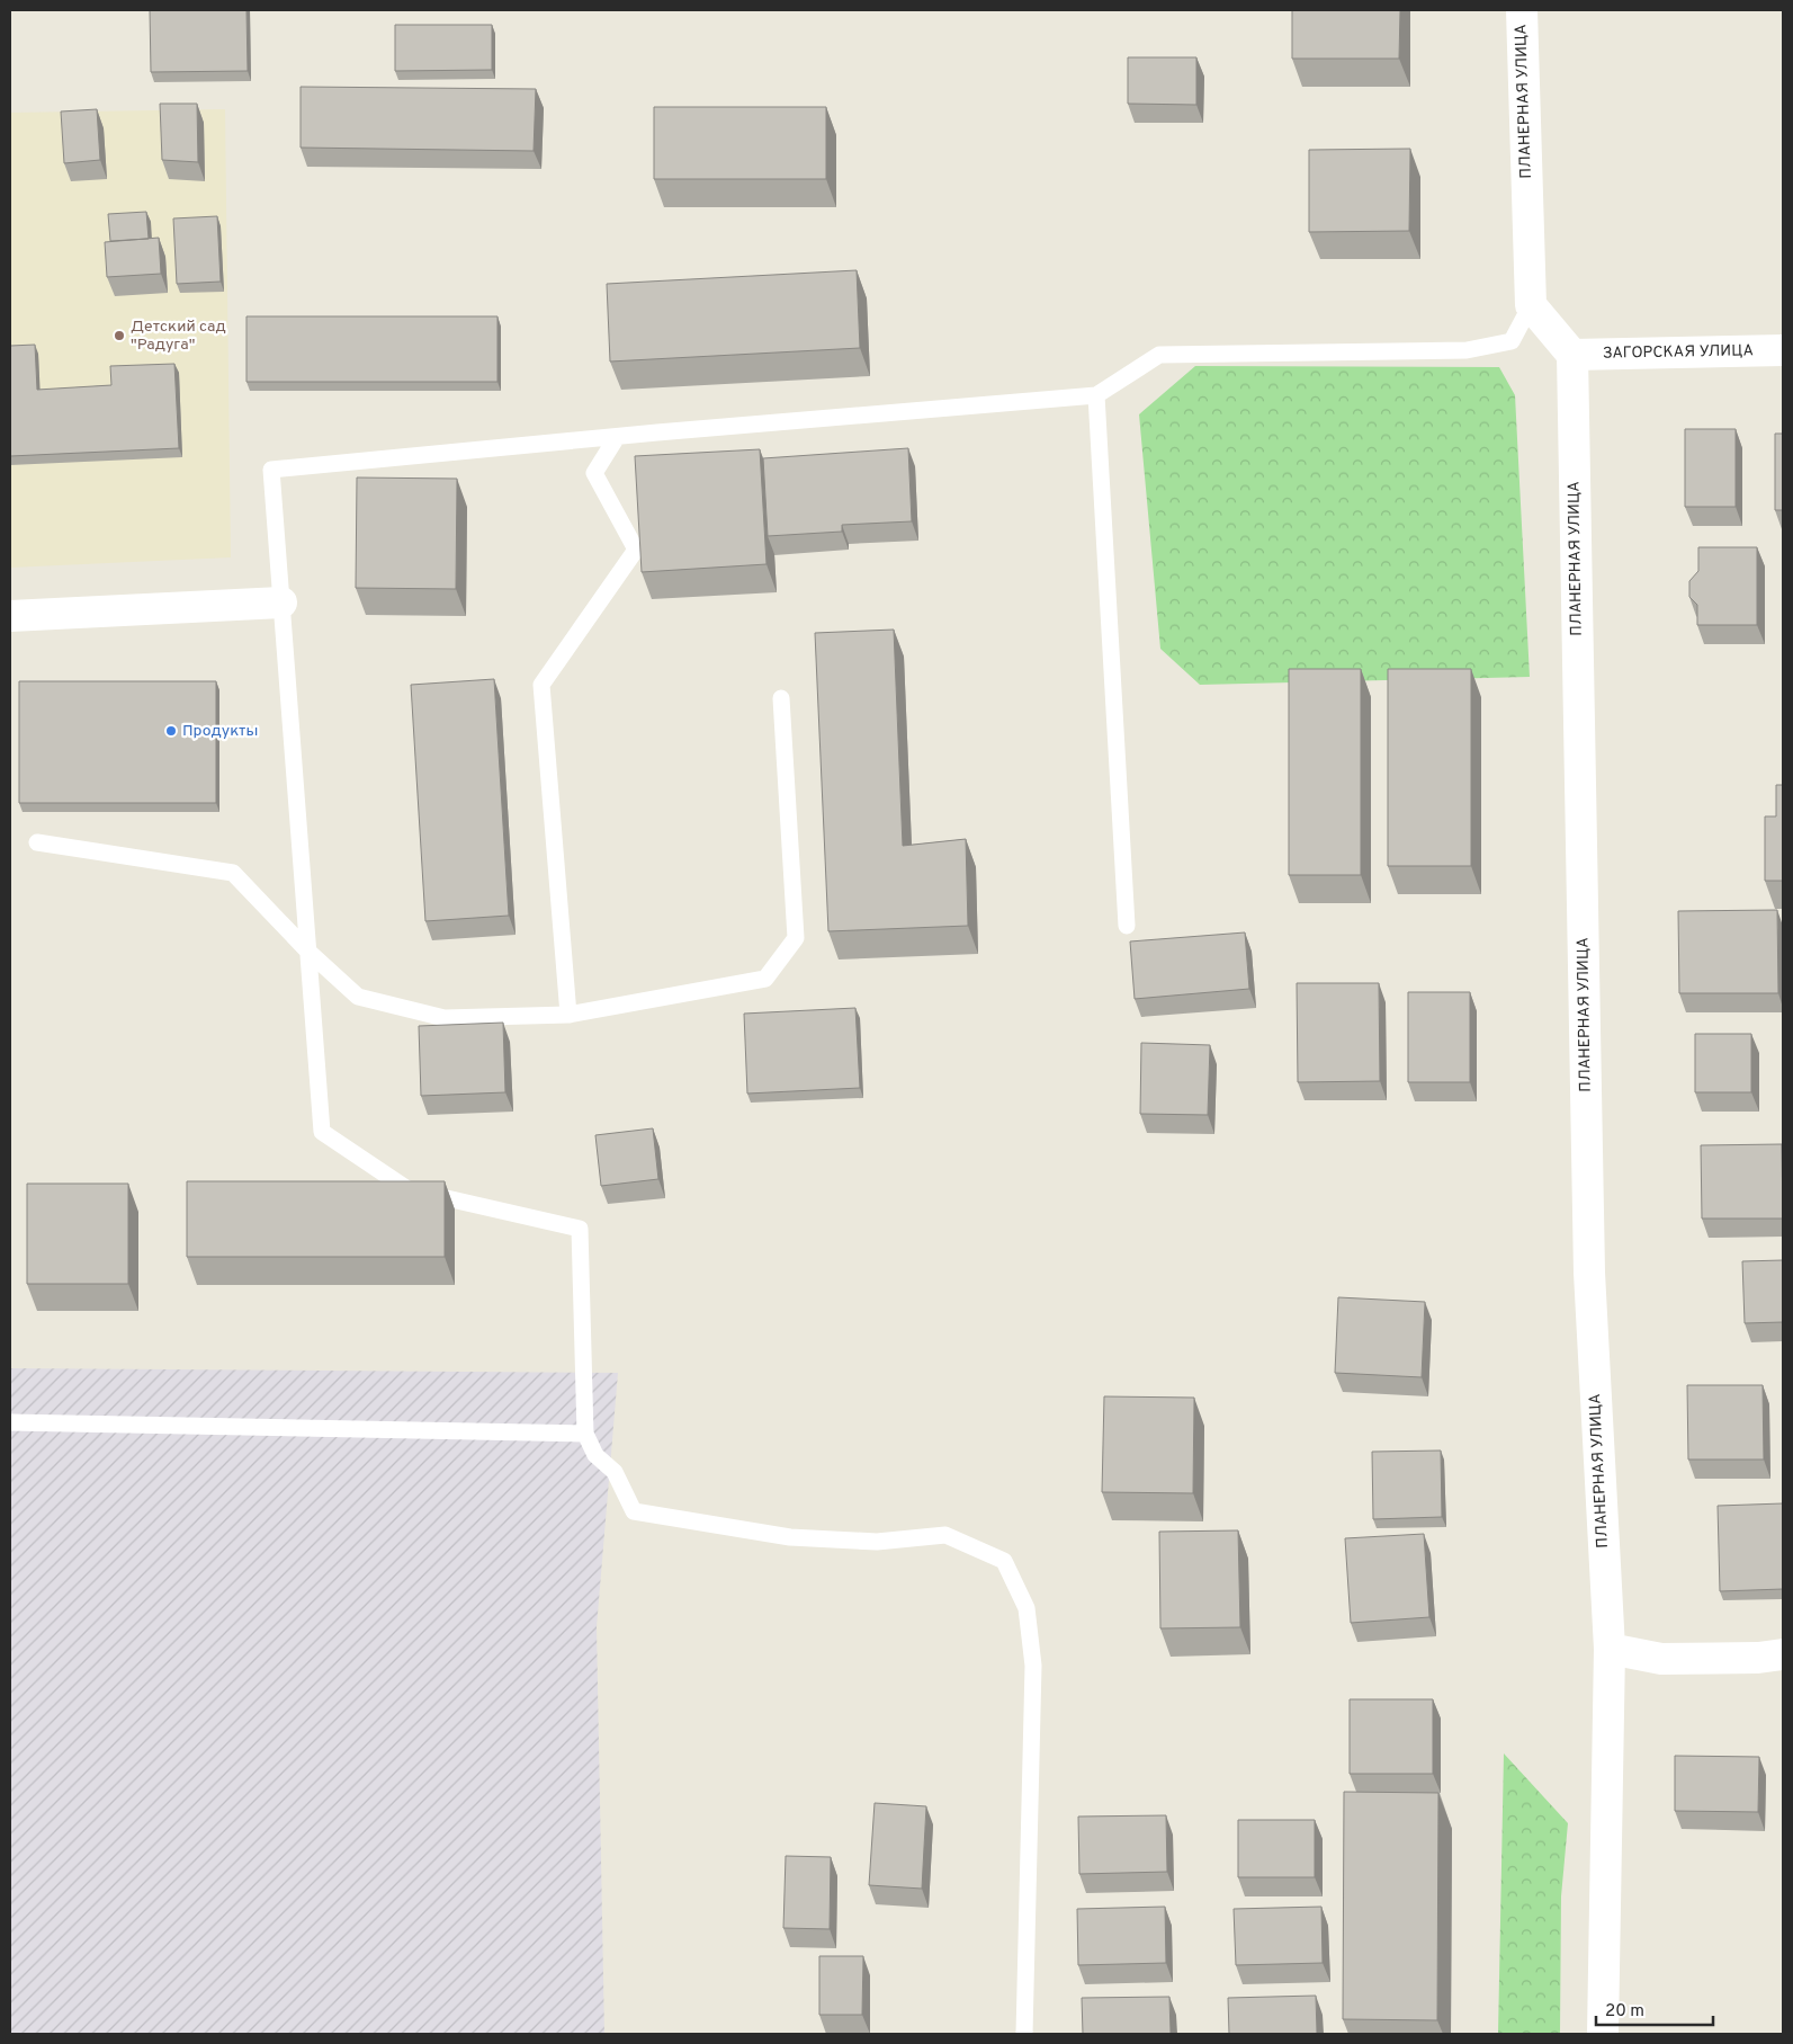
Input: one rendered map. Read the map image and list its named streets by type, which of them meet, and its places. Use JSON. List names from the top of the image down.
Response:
{
  "streets": {
    "street": ["ПЛАНЕРНАЯ УЛИЦА", "ЗАГОРСКАЯ УЛИЦА"]
  },
  "crossings": [
    ["ПЛАНЕРНАЯ УЛИЦА", "ЗАГОРСКАЯ УЛИЦА"]
  ],
  "places": ["Детский сад \"Радуга\"", "Продукты"],
  "scale_bar": "20 m"
}
